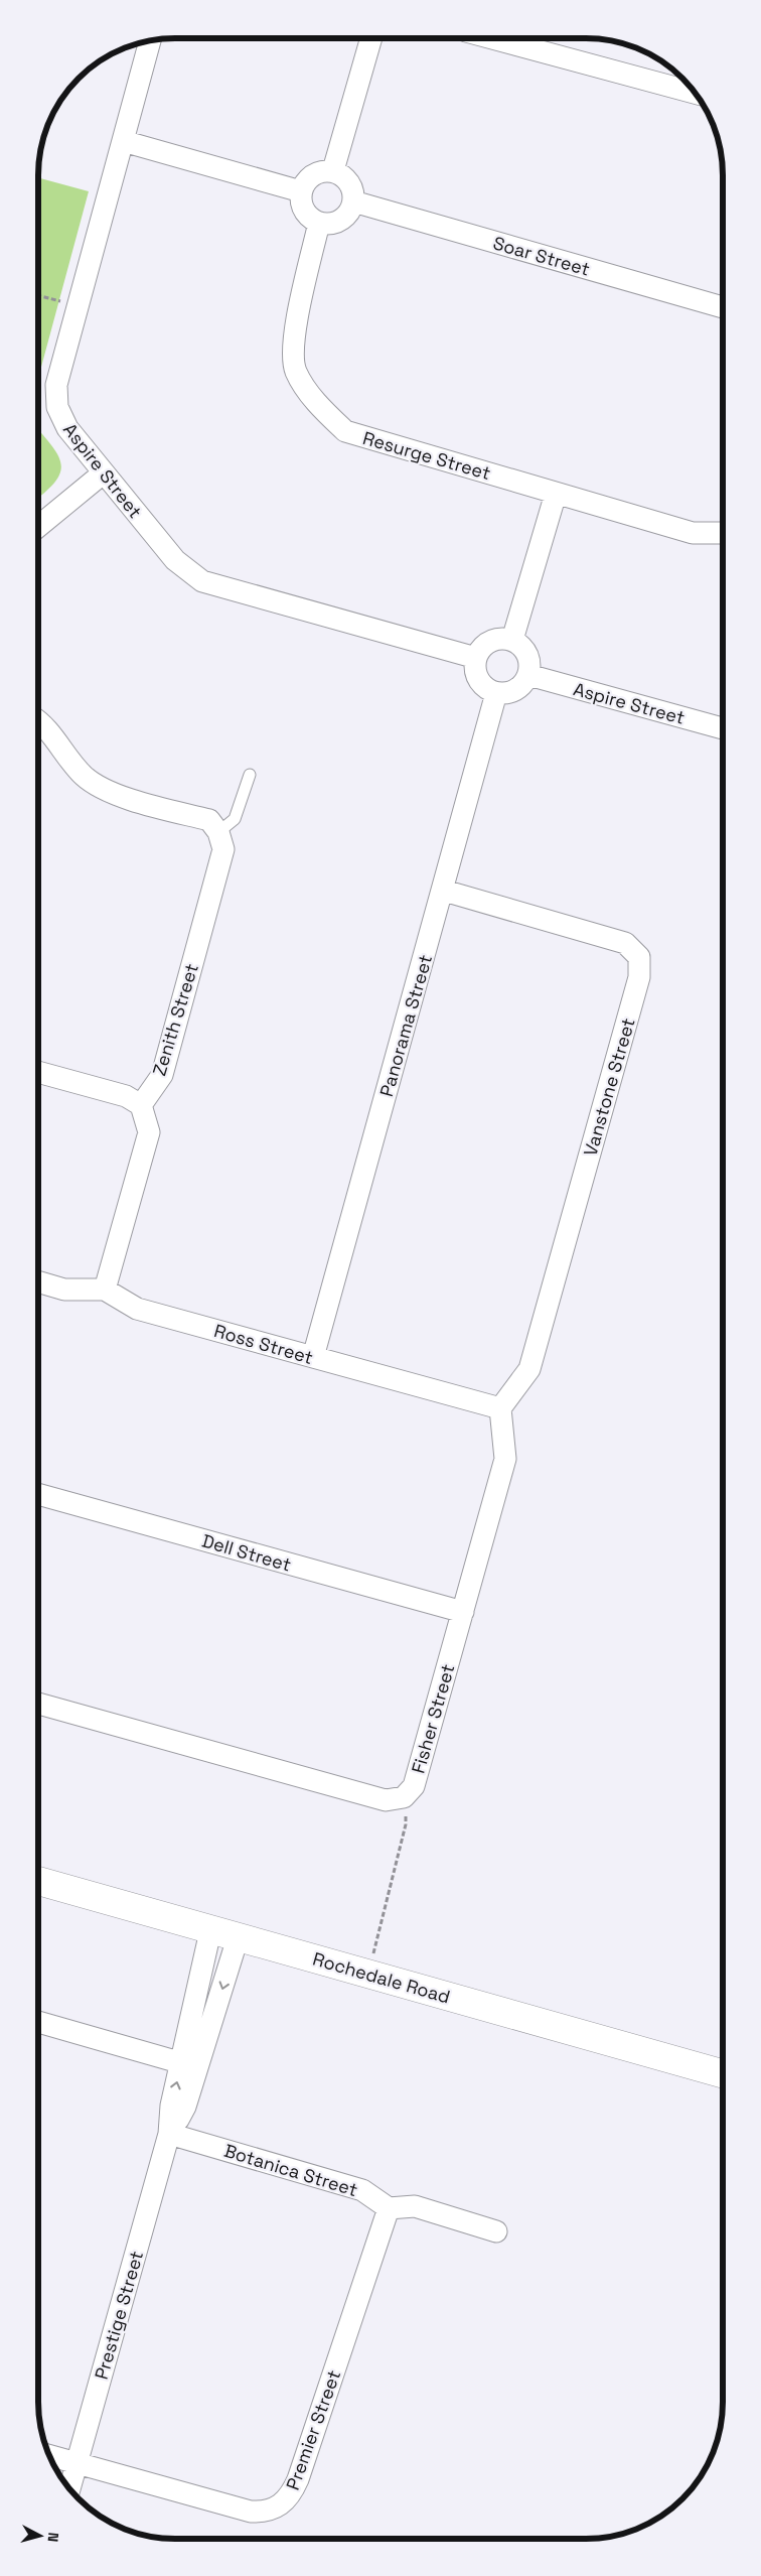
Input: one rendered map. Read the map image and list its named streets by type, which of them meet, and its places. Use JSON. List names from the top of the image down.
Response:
{
  "streets": {
    "main road": ["Rochedale Road"],
    "street": [
      "Soar Street",
      "Resurge Street",
      "Aspire Street",
      "Zenith Street",
      "Panorama Street",
      "Vanstone Street",
      "Ross Street",
      "Dell Street",
      "Fisher Street",
      "Botanica Street",
      "Prestige Street",
      "Premier Street"
    ]
  },
  "crossings": [
    ["Soar Street", "Resurge Street"],
    ["Aspire Street", "Panorama Street"],
    ["Panorama Street", "Vanstone Street"],
    ["Panorama Street", "Ross Street"],
    ["Vanstone Street", "Ross Street"],
    ["Vanstone Street", "Fisher Street"],
    ["Ross Street", "Fisher Street"],
    ["Dell Street", "Fisher Street"],
    ["Rochedale Road", "Prestige Street"],
    ["Botanica Street", "Prestige Street"],
    ["Botanica Street", "Premier Street"],
    ["Prestige Street", "Premier Street"]
  ],
  "north": "right"
}
